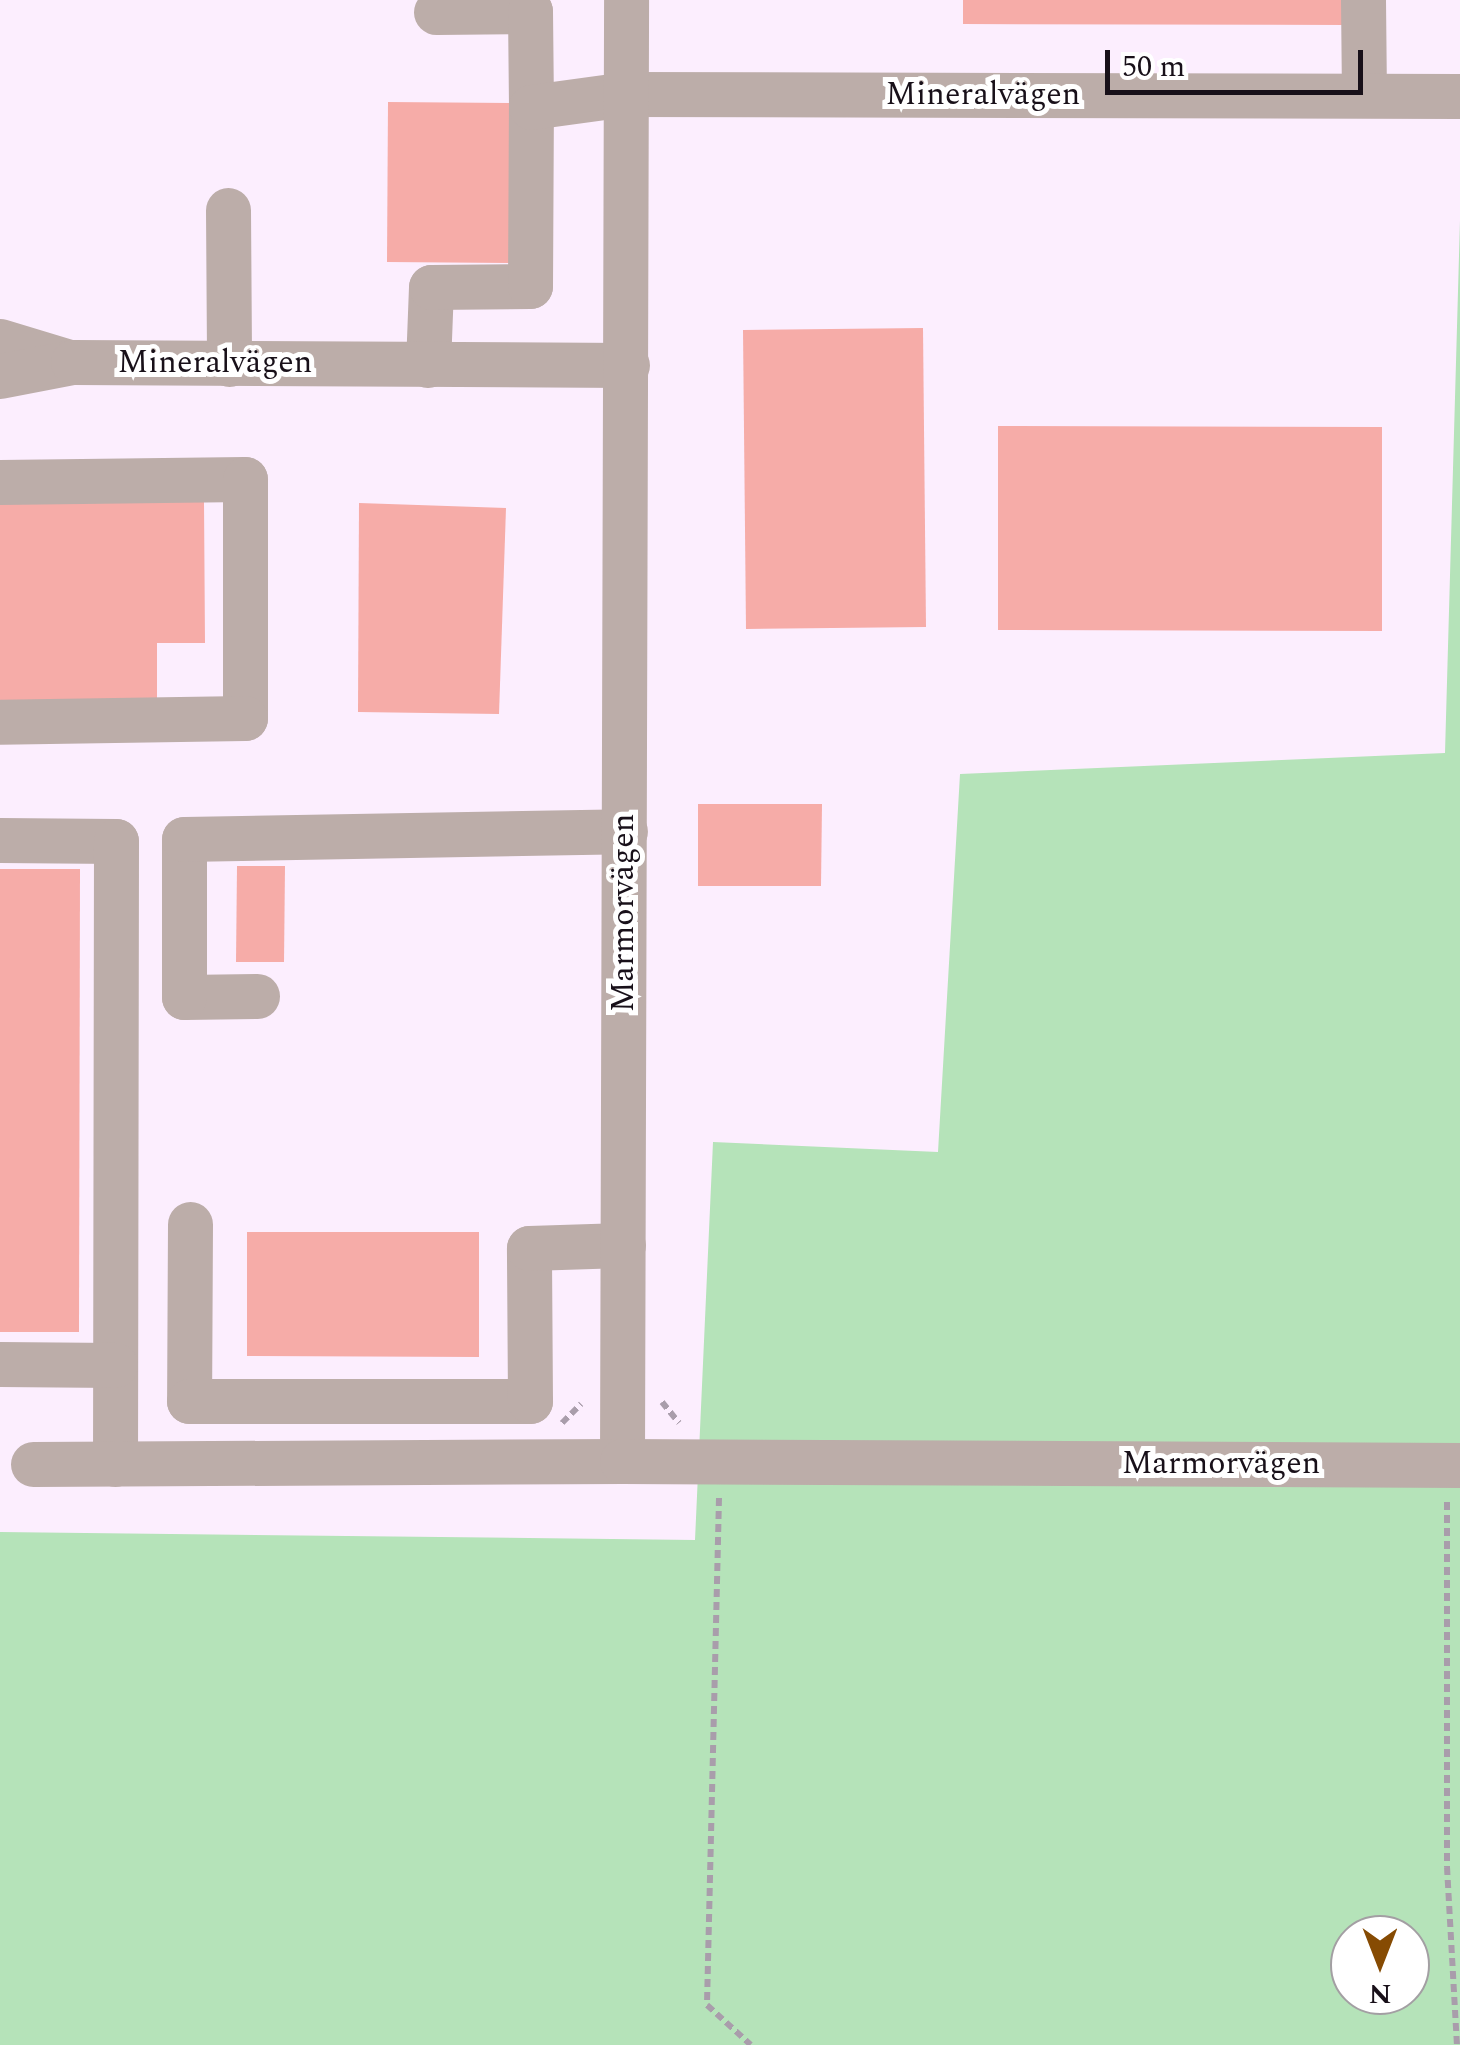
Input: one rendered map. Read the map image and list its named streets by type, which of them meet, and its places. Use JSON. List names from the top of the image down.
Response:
{
  "streets": {
    "street": ["Mineralvägen", "Marmorvägen"]
  },
  "crossings": [
    ["Mineralvägen", "Marmorvägen"]
  ],
  "scale_bar": "50 m",
  "north": "bottom"
}
